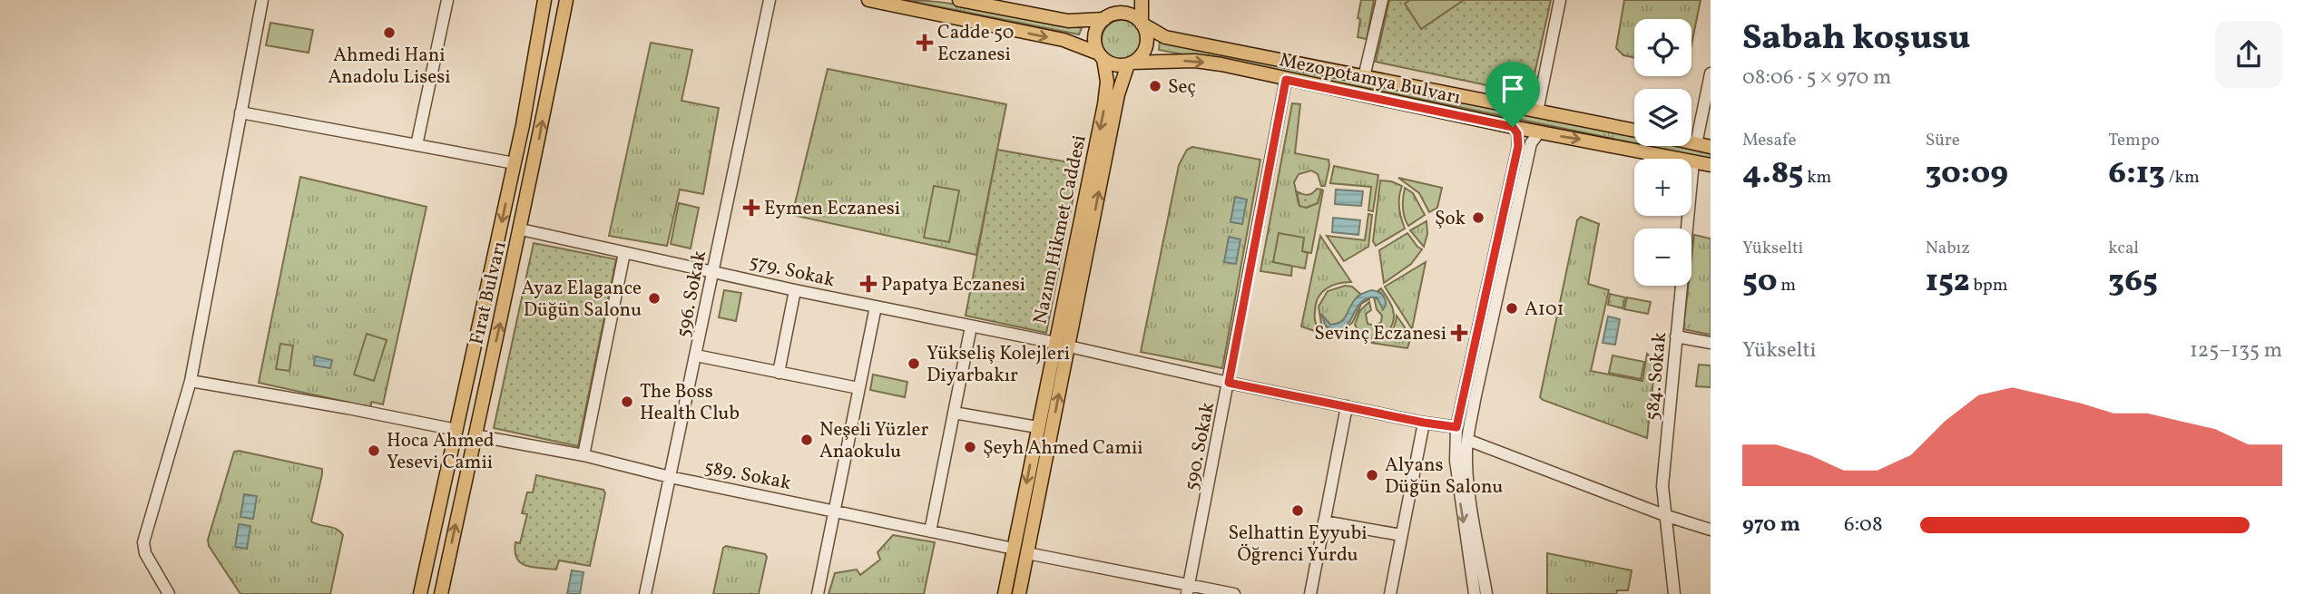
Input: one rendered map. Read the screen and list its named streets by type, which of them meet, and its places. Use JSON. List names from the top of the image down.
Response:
{
  "streets": {
    "main road": ["Mezopotamya Bulvarı", "Nazım Hikmet Caddesi", "Fırat Bulvarı"],
    "street": [
      "579. Sokak",
      "596. Sokak",
      "584. Sokak",
      "590. Sokak",
      "589. Sokak"
    ]
  },
  "crossings": [
    ["Mezopotamya Bulvarı", "Nazım Hikmet Caddesi"],
    ["Mezopotamya Bulvarı", "584. Sokak"],
    ["Mezopotamya Bulvarı", "590. Sokak"],
    ["Nazım Hikmet Caddesi", "579. Sokak"],
    ["Nazım Hikmet Caddesi", "589. Sokak"],
    ["579. Sokak", "Fırat Bulvarı"],
    ["579. Sokak", "596. Sokak"],
    ["579. Sokak", "590. Sokak"],
    ["Fırat Bulvarı", "589. Sokak"],
    ["596. Sokak", "589. Sokak"]
  ],
  "places": {
    "other": [
      "Ahmedi Hani Anadolu Lisesi",
      "Seç",
      "Şok",
      "Ayaz Elagance Düğün Salonu",
      "A101",
      "Yükseliş Kolejleri Diyarbakır",
      "The Boss Health Club",
      "Neşeli Yüzler Anaokulu",
      "Şeyh Ahmed Camii",
      "Hoca Ahmed Yesevi Camii",
      "Alyans Düğün Salonu",
      "Selhattin Eyyubi Öğrenci Yurdu"
    ],
    "health": [
      "Cadde 50 Eczanesi",
      "Eymen Eczanesi",
      "Papatya Eczanesi",
      "Sevinç Eczanesi"
    ]
  },
  "page": {
    "heading": ["Sabah koşusu", "08:06 · 5 × 970 m"],
    "map_buttons": ["+", "−"],
    "stats": [
      ["Mesafe", "4.85 km"],
      ["Süre", "30:09"],
      ["Tempo", "6:13 /km"],
      ["Yükselti", "50 m"],
      ["Nabız", "152 bpm"],
      ["kcal", "365"]
    ],
    "chart": ["Yükselti", "125–135 m"],
    "list": [
      {
        "name": "970 m",
        "note": "6:08"
      }
    ]
  }
}
